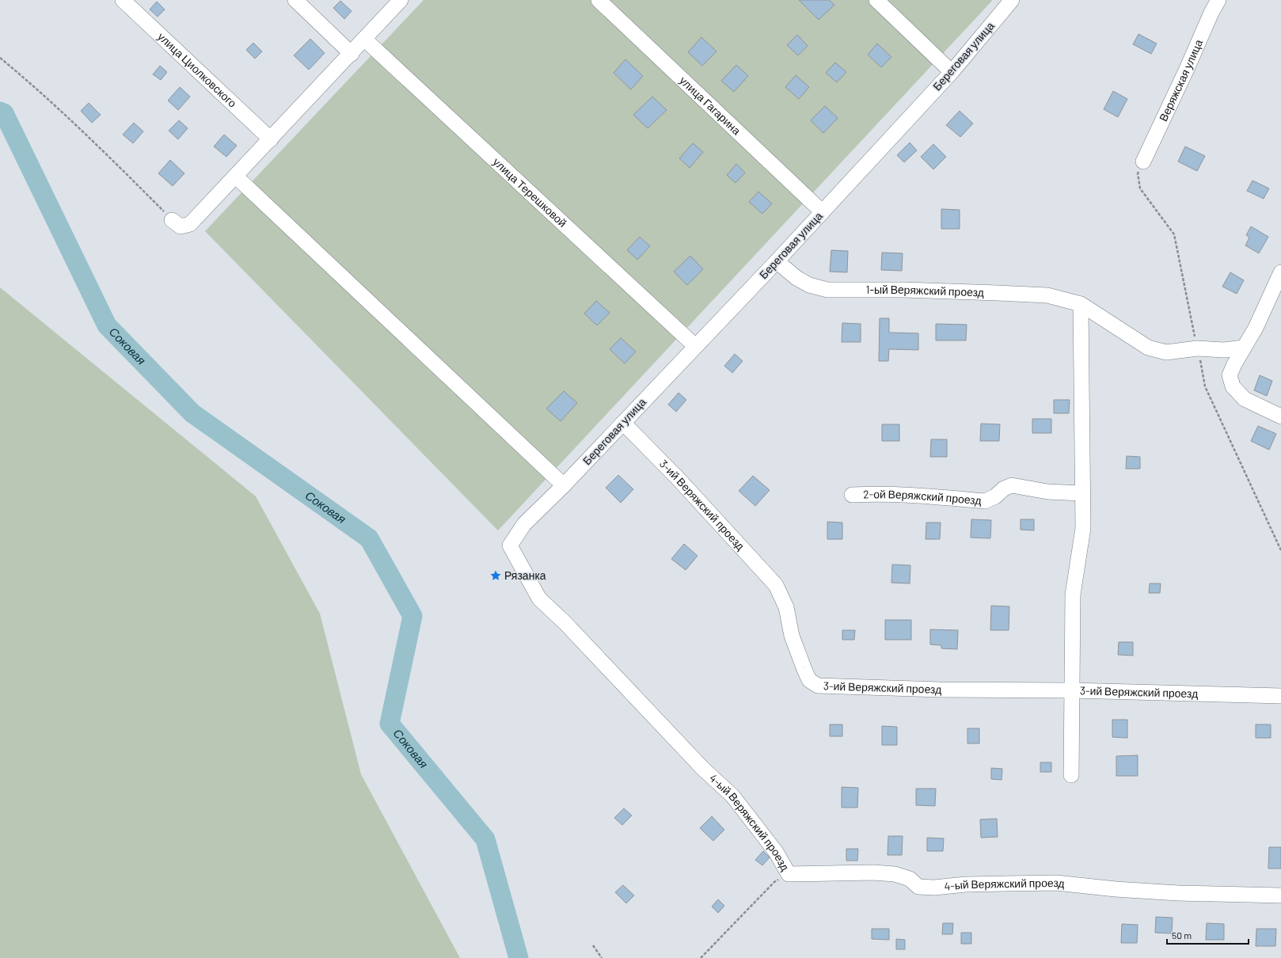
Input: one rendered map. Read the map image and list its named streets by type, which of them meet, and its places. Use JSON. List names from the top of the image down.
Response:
{
  "streets": {
    "street": [
      "Береговая улица",
      "улица Циолковского",
      "Веряжская улица",
      "улица Гагарина",
      "улица Терешковой",
      "1-ый Веряжский проезд",
      "2-ой Веряжский проезд",
      "3-ий Веряжский проезд",
      "4-ый Веряжский проезд"
    ]
  },
  "crossings": [
    ["Береговая улица", "улица Гагарина"],
    ["Береговая улица", "улица Терешковой"],
    ["Береговая улица", "1-ый Веряжский проезд"],
    ["Береговая улица", "3-ий Веряжский проезд"],
    ["Береговая улица", "4-ый Веряжский проезд"]
  ],
  "water": ["Соковая"],
  "places": {
    "place": ["Рязанка"]
  },
  "scale_bar": "50 m"
}
